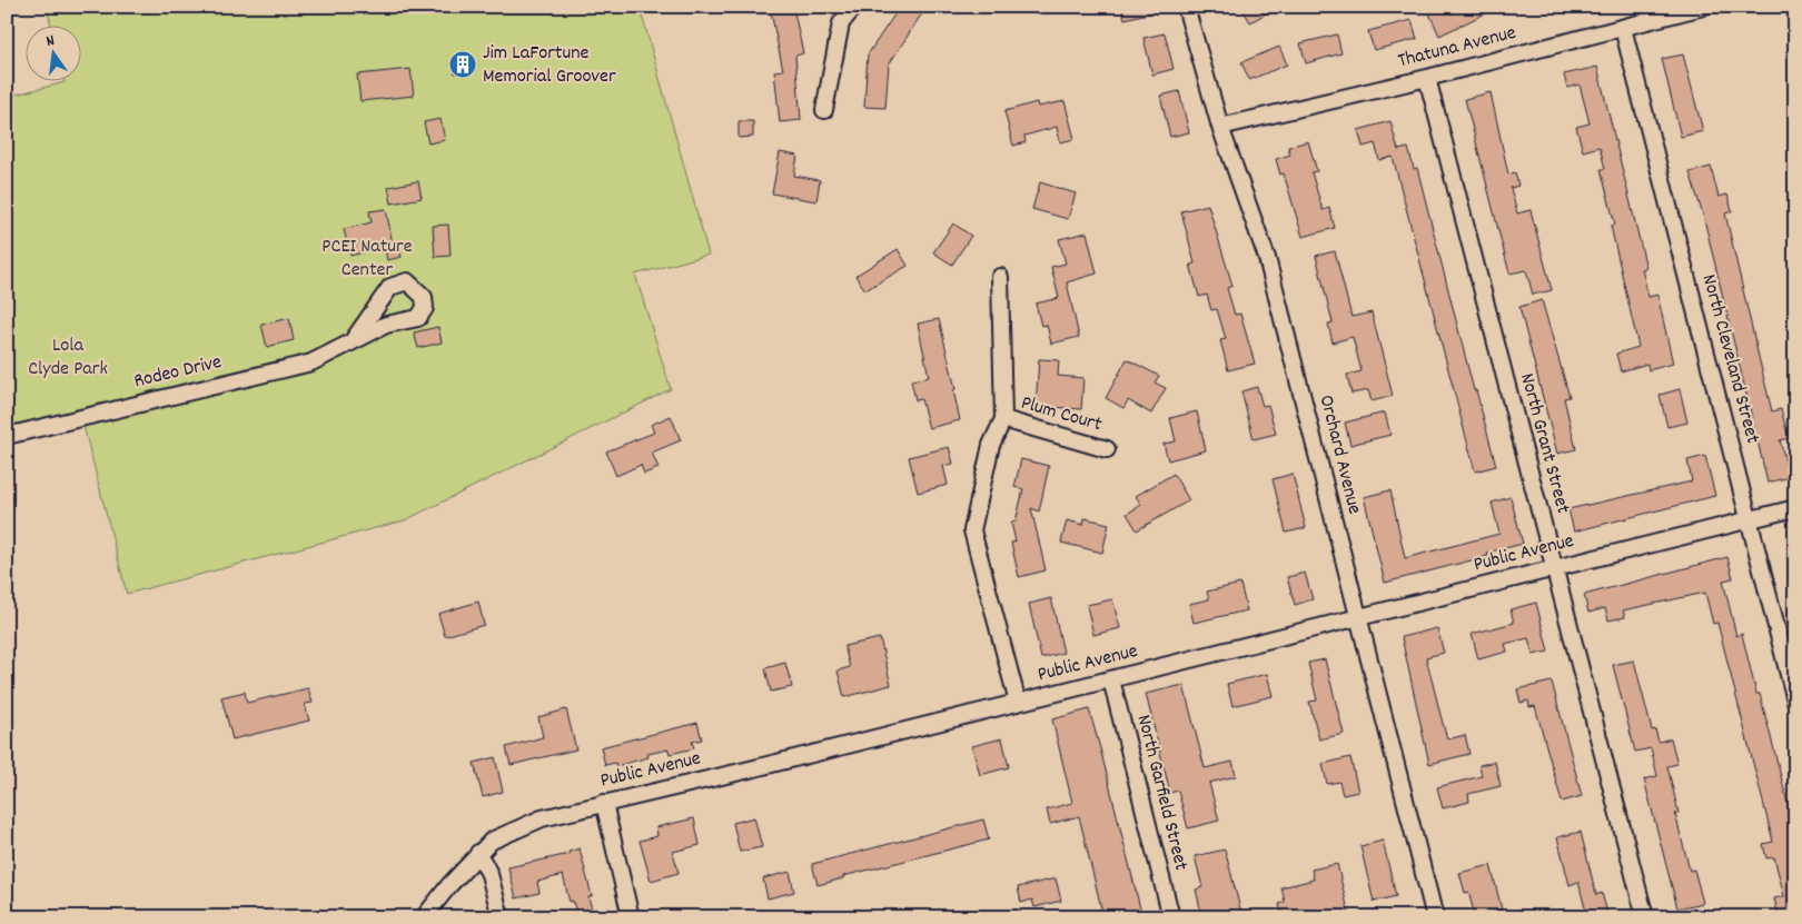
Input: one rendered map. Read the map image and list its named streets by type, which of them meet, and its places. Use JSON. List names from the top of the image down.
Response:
{
  "streets": {
    "street": [
      "Thatuna Avenue",
      "North Cleveland Street",
      "Rodeo Drive",
      "Plum Court",
      "North Grant Street",
      "Orchard Avenue",
      "Public Avenue",
      "North Garfield Street"
    ]
  },
  "crossings": [
    ["Thatuna Avenue", "North Cleveland Street"],
    ["Thatuna Avenue", "North Grant Street"],
    ["Thatuna Avenue", "Orchard Avenue"],
    ["North Cleveland Street", "Public Avenue"],
    ["North Grant Street", "Public Avenue"],
    ["Orchard Avenue", "Public Avenue"],
    ["Public Avenue", "North Garfield Street"]
  ],
  "parks": ["PCEI Nature Center", "Lola Clyde Park"],
  "places": {
    "building": ["Jim LaFortune Memorial Groover"]
  },
  "north": "top"
}
